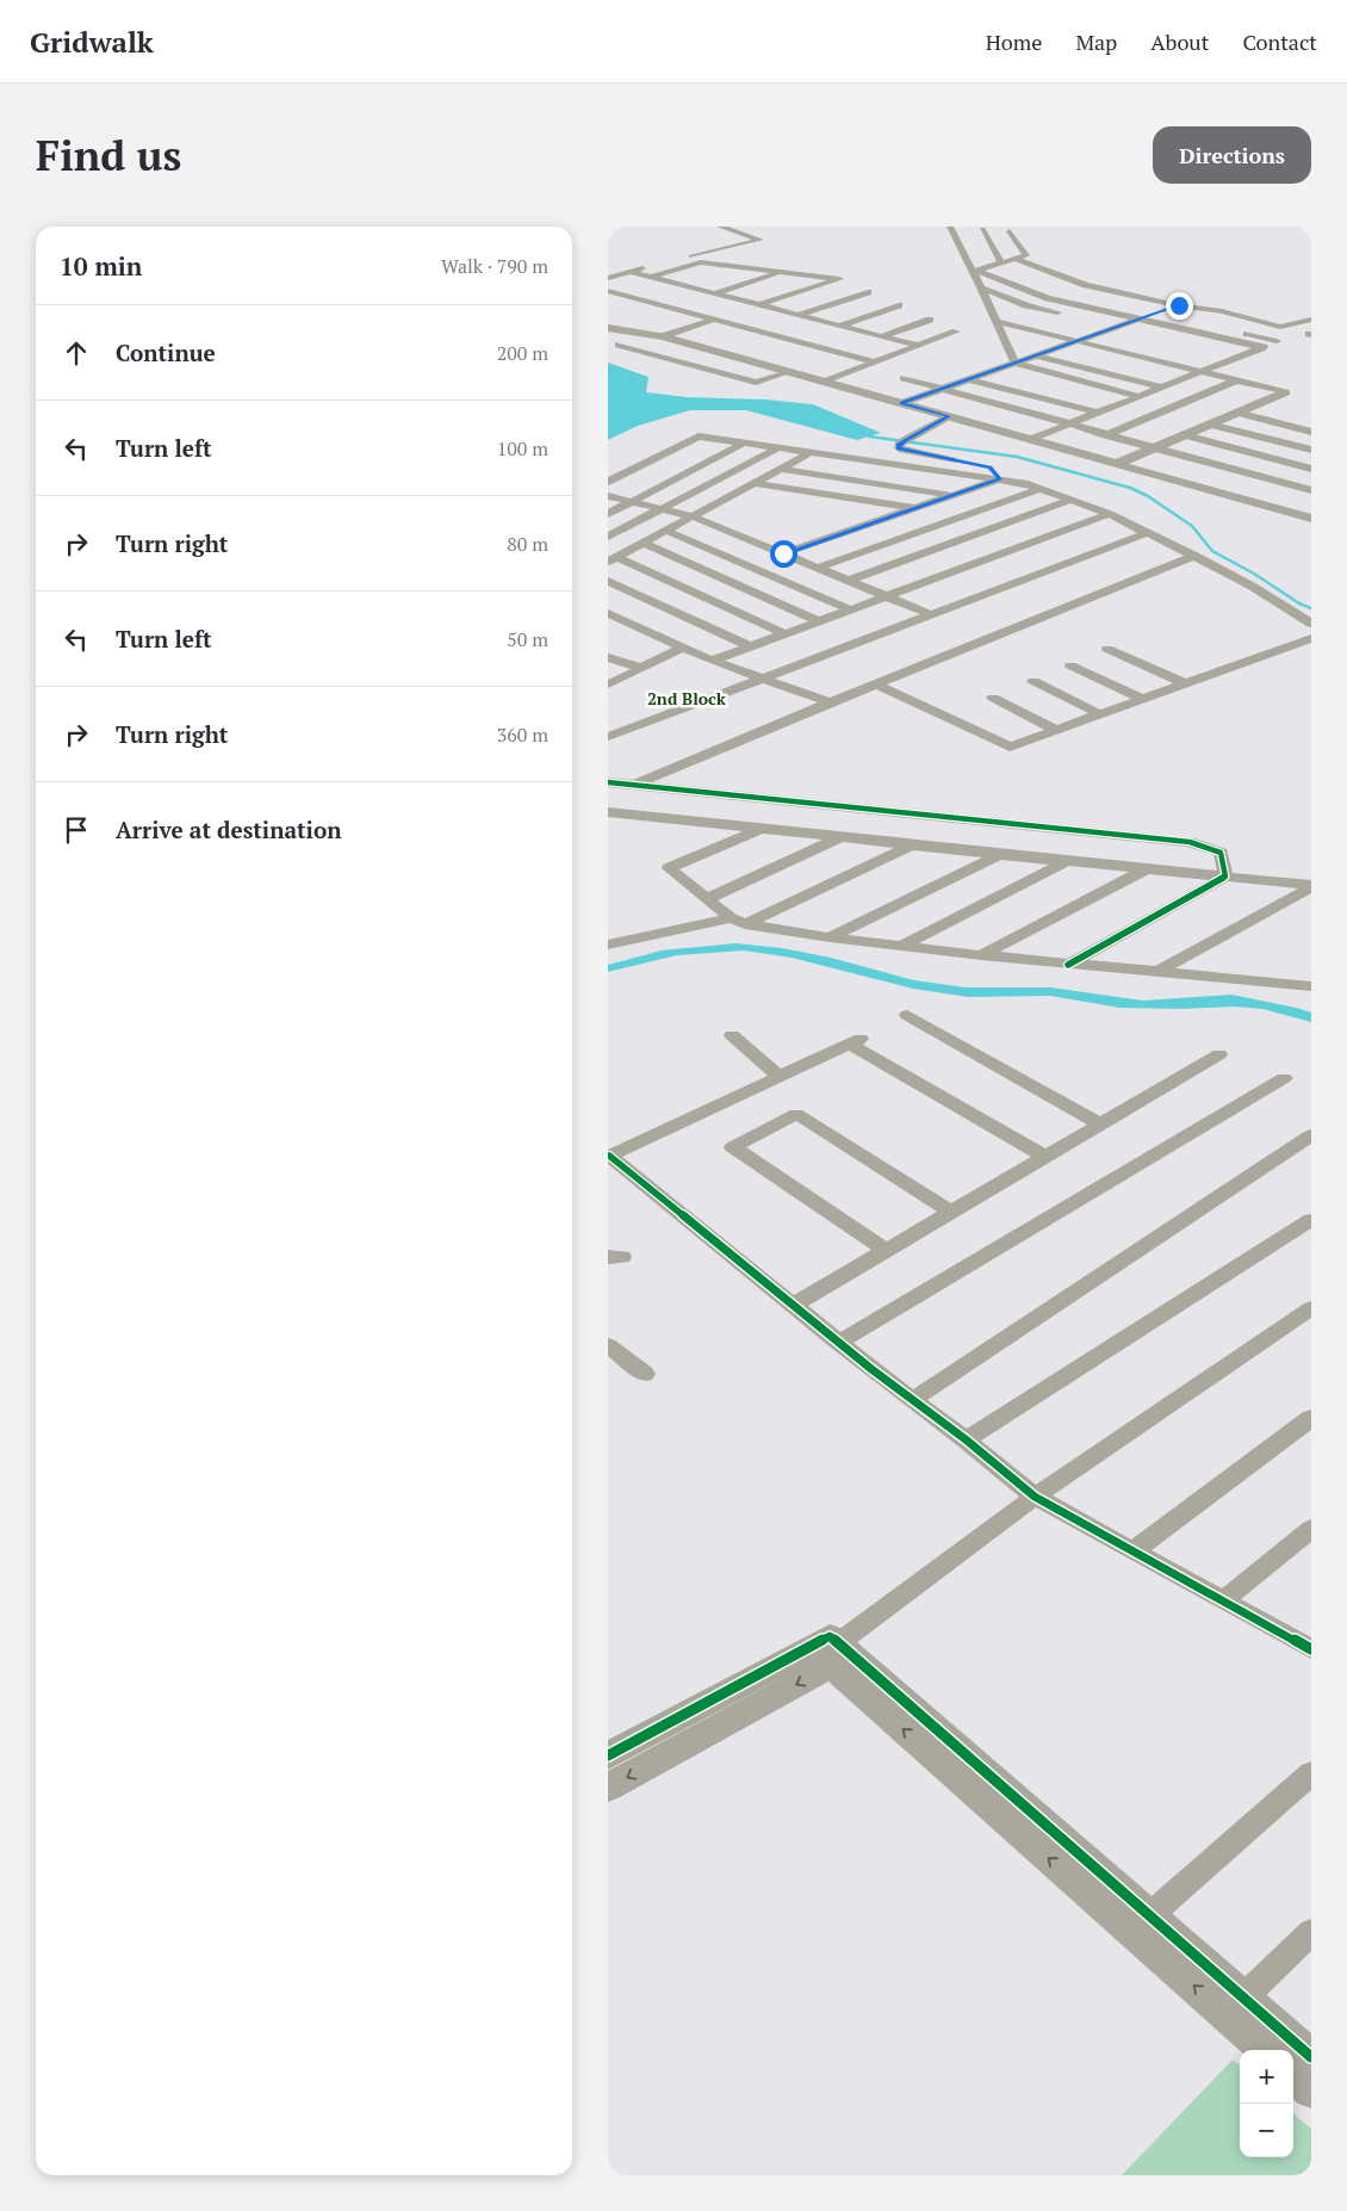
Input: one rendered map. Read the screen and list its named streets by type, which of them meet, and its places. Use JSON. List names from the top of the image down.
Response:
{
  "districts": ["2nd Block"],
  "page": {
    "header": "Gridwalk",
    "nav": [
      "Home",
      "Map",
      "About",
      "Contact"
    ],
    "buttons": "Directions",
    "title": "Find us",
    "heading": ["10 min", "Walk · 790 m"],
    "list": [
      ["Continue", "200 m"],
      ["Turn left", "100 m"],
      ["Turn right", "80 m"],
      ["Turn left", "50 m"],
      ["Turn right", "360 m"],
      "Arrive at destination"
    ],
    "map_buttons": ["+", "−"]
  }
}
